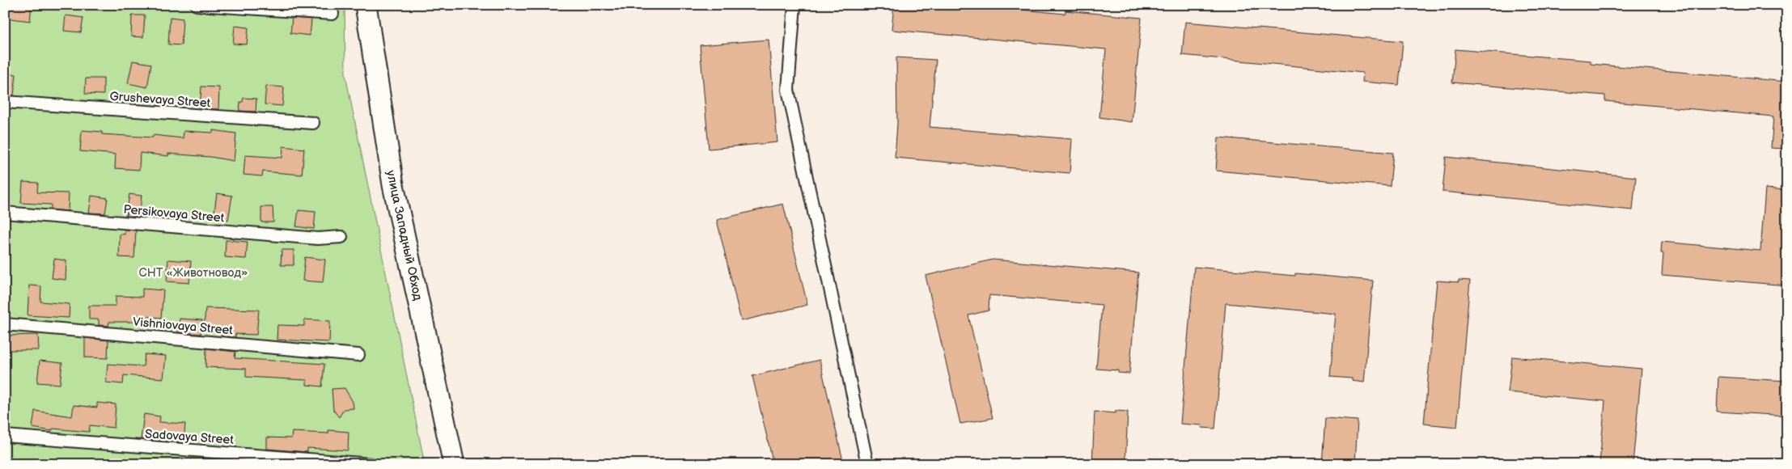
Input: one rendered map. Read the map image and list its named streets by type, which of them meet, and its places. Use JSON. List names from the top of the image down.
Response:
{
  "streets": {
    "highway": ["улица Западный Обход"],
    "street": [
      "Grushevaya Street",
      "Persikovaya Street",
      "Vishniovaya Street",
      "Sadovaya Street"
    ]
  },
  "parks": ["СНТ «Животновод»"]
}
